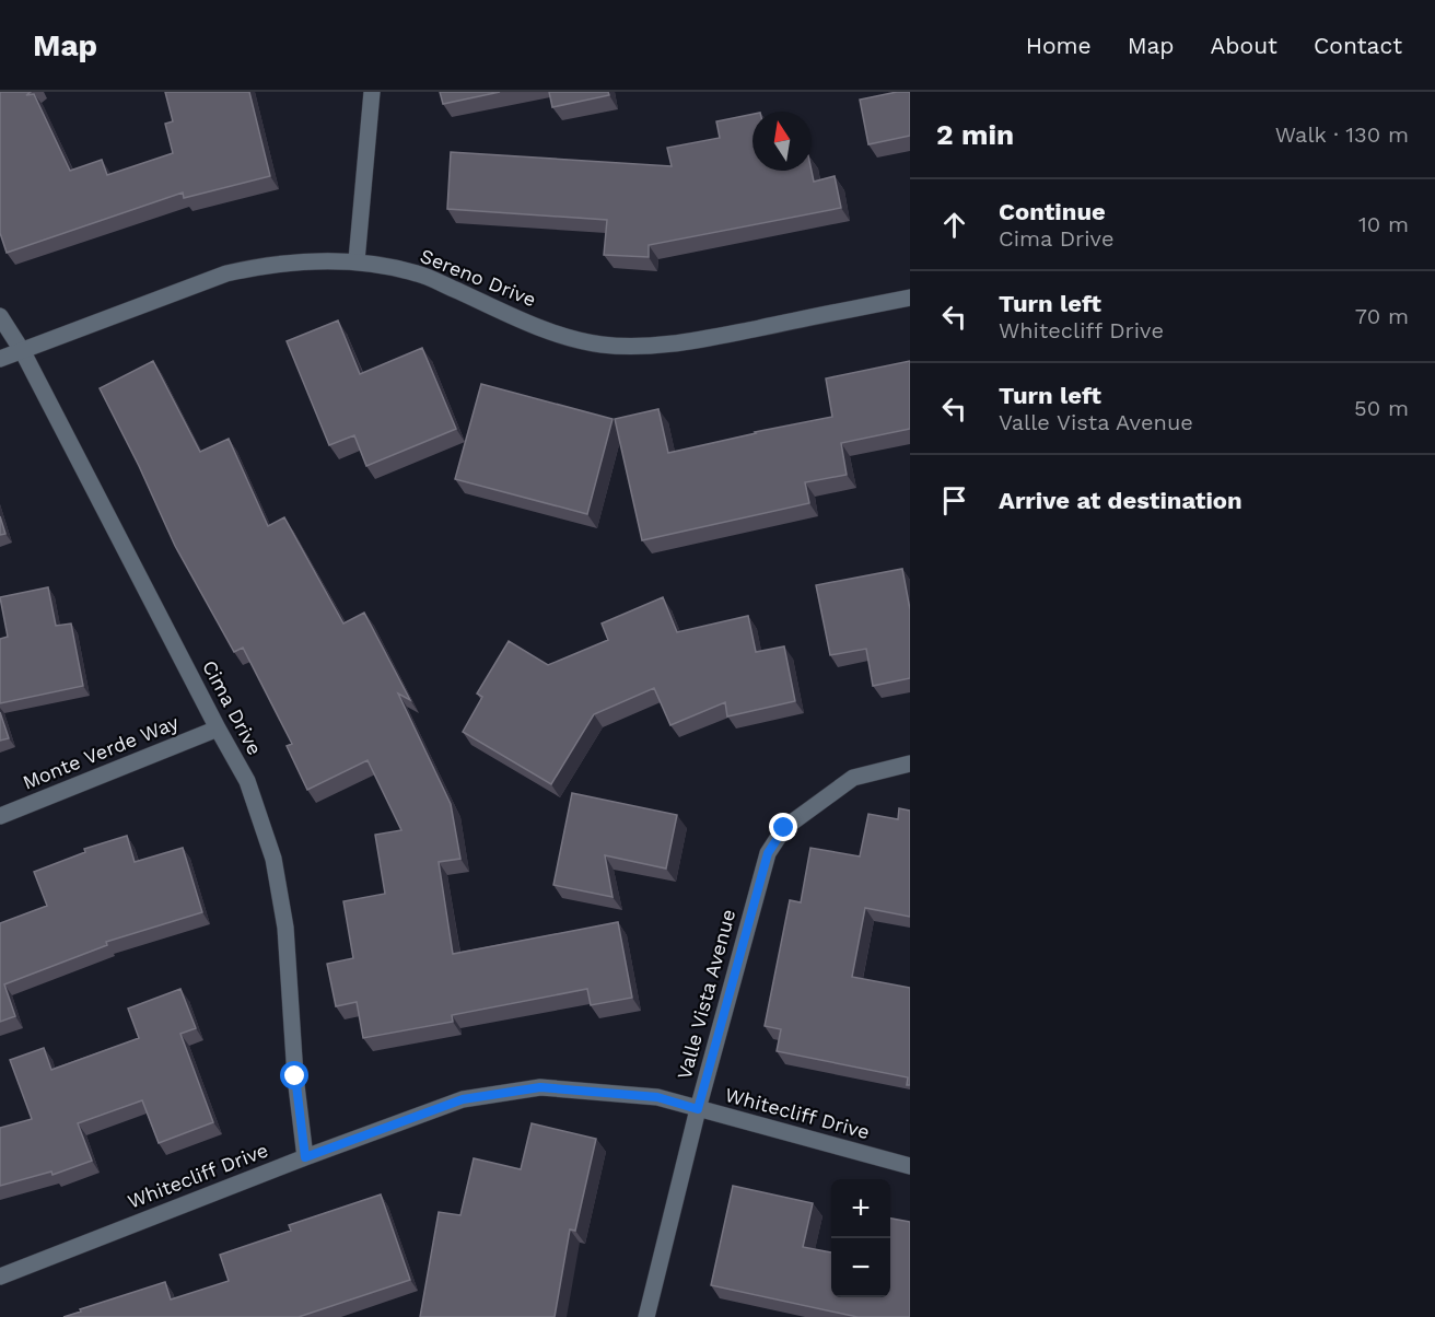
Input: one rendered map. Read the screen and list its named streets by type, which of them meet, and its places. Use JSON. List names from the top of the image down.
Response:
{
  "streets": {
    "street": [
      "Sereno Drive",
      "Cima Drive",
      "Monte Verde Way",
      "Valle Vista Avenue",
      "Whitecliff Drive"
    ]
  },
  "crossings": [
    ["Sereno Drive", "Cima Drive"],
    ["Cima Drive", "Monte Verde Way"],
    ["Cima Drive", "Whitecliff Drive"],
    ["Valle Vista Avenue", "Whitecliff Drive"]
  ],
  "north": "top",
  "page": {
    "header": "Map",
    "nav": [
      "Home",
      "Map",
      "About",
      "Contact"
    ],
    "heading": ["2 min", "Walk · 130 m"],
    "list": [
      ["Continue", "Cima Drive", "10 m"],
      ["Turn left", "Whitecliff Drive", "70 m"],
      ["Turn left", "Valle Vista Avenue", "50 m"],
      "Arrive at destination"
    ],
    "map_buttons": ["+", "−"]
  }
}
